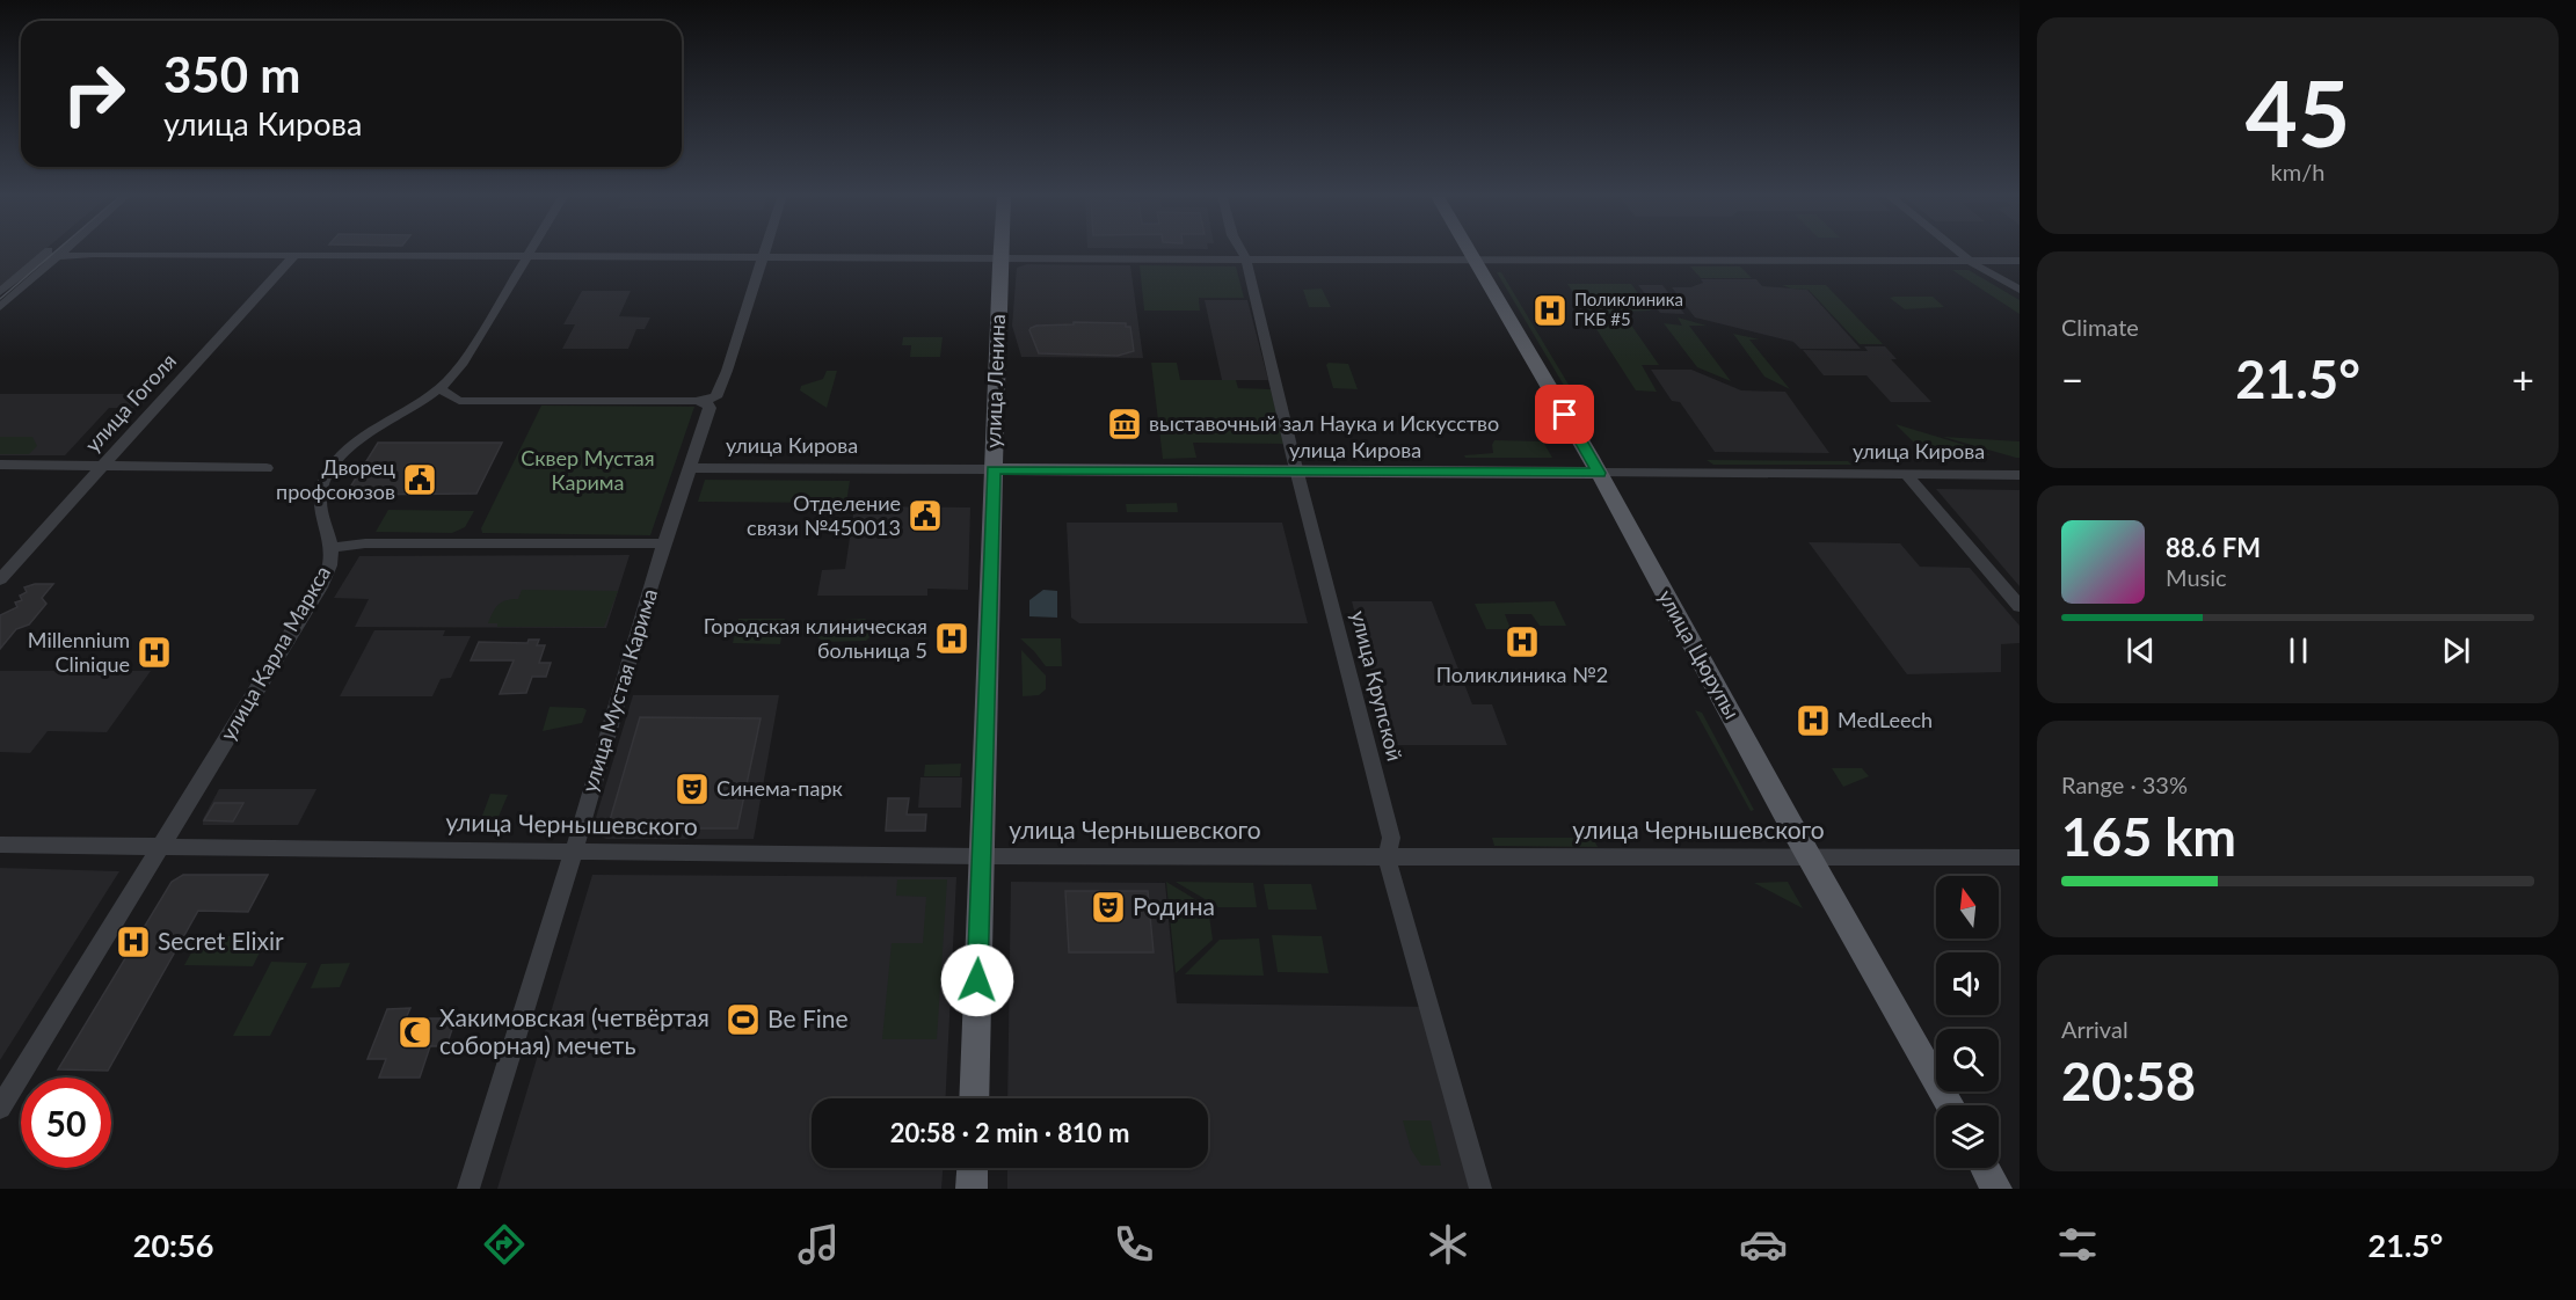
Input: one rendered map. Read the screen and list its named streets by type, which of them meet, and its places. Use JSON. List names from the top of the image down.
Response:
{
  "streets": {
    "main road": ["улица Ленина", "улица Кирова", "улица Цюрупы"],
    "street": [
      "улица Гоголя",
      "улица Карла Маркса",
      "улица Крупской",
      "улица Мустая Карима",
      "улица Чернышевского"
    ]
  },
  "crossings": [
    ["улица Ленина", "улица Кирова"],
    ["улица Ленина", "улица Чернышевского"],
    ["улица Кирова", "улица Цюрупы"],
    ["улица Кирова", "улица Крупской"],
    ["улица Кирова", "улица Мустая Карима"],
    ["улица Карла Маркса", "улица Чернышевского"],
    ["улица Цюрупы", "улица Чернышевского"],
    ["улица Крупской", "улица Чернышевского"],
    ["улица Мустая Карима", "улица Чернышевского"]
  ],
  "parks": ["Сквер Мустая Карима"],
  "places": {
    "hospital": [
      "Поликлиника ГКБ #5",
      "Городская клиническая больница 5",
      "Поликлиника №2",
      "Millennium Clinique",
      "MedLeech",
      "Secret Elixir"
    ],
    "museum": ["выставочный зал Наука и Искусство"],
    "public building": ["Дворец профсоюзов", "Отделение связи №450013"],
    "theatre": ["Синема-парк", "Родина"],
    "sports": ["Be Fine"],
    "mosque": ["Хакимовская (четвёртая соборная) мечеть"]
  },
  "north": "top",
  "page": {
    "tile": [
      ["45", "km/h"],
      "Climate",
      ["Range · 33%", "165 km"],
      ["Arrival", "20:58"]
    ],
    "turn": ["350 m", "улица Кирова"],
    "heat": ["−", "21.5°", "+"],
    "song": ["88.6 FM", "Music"],
    "limit": "50",
    "trip": "20:58 · 2 min · 810 m",
    "tabs": ["20:56", "21.5°"]
  }
}
